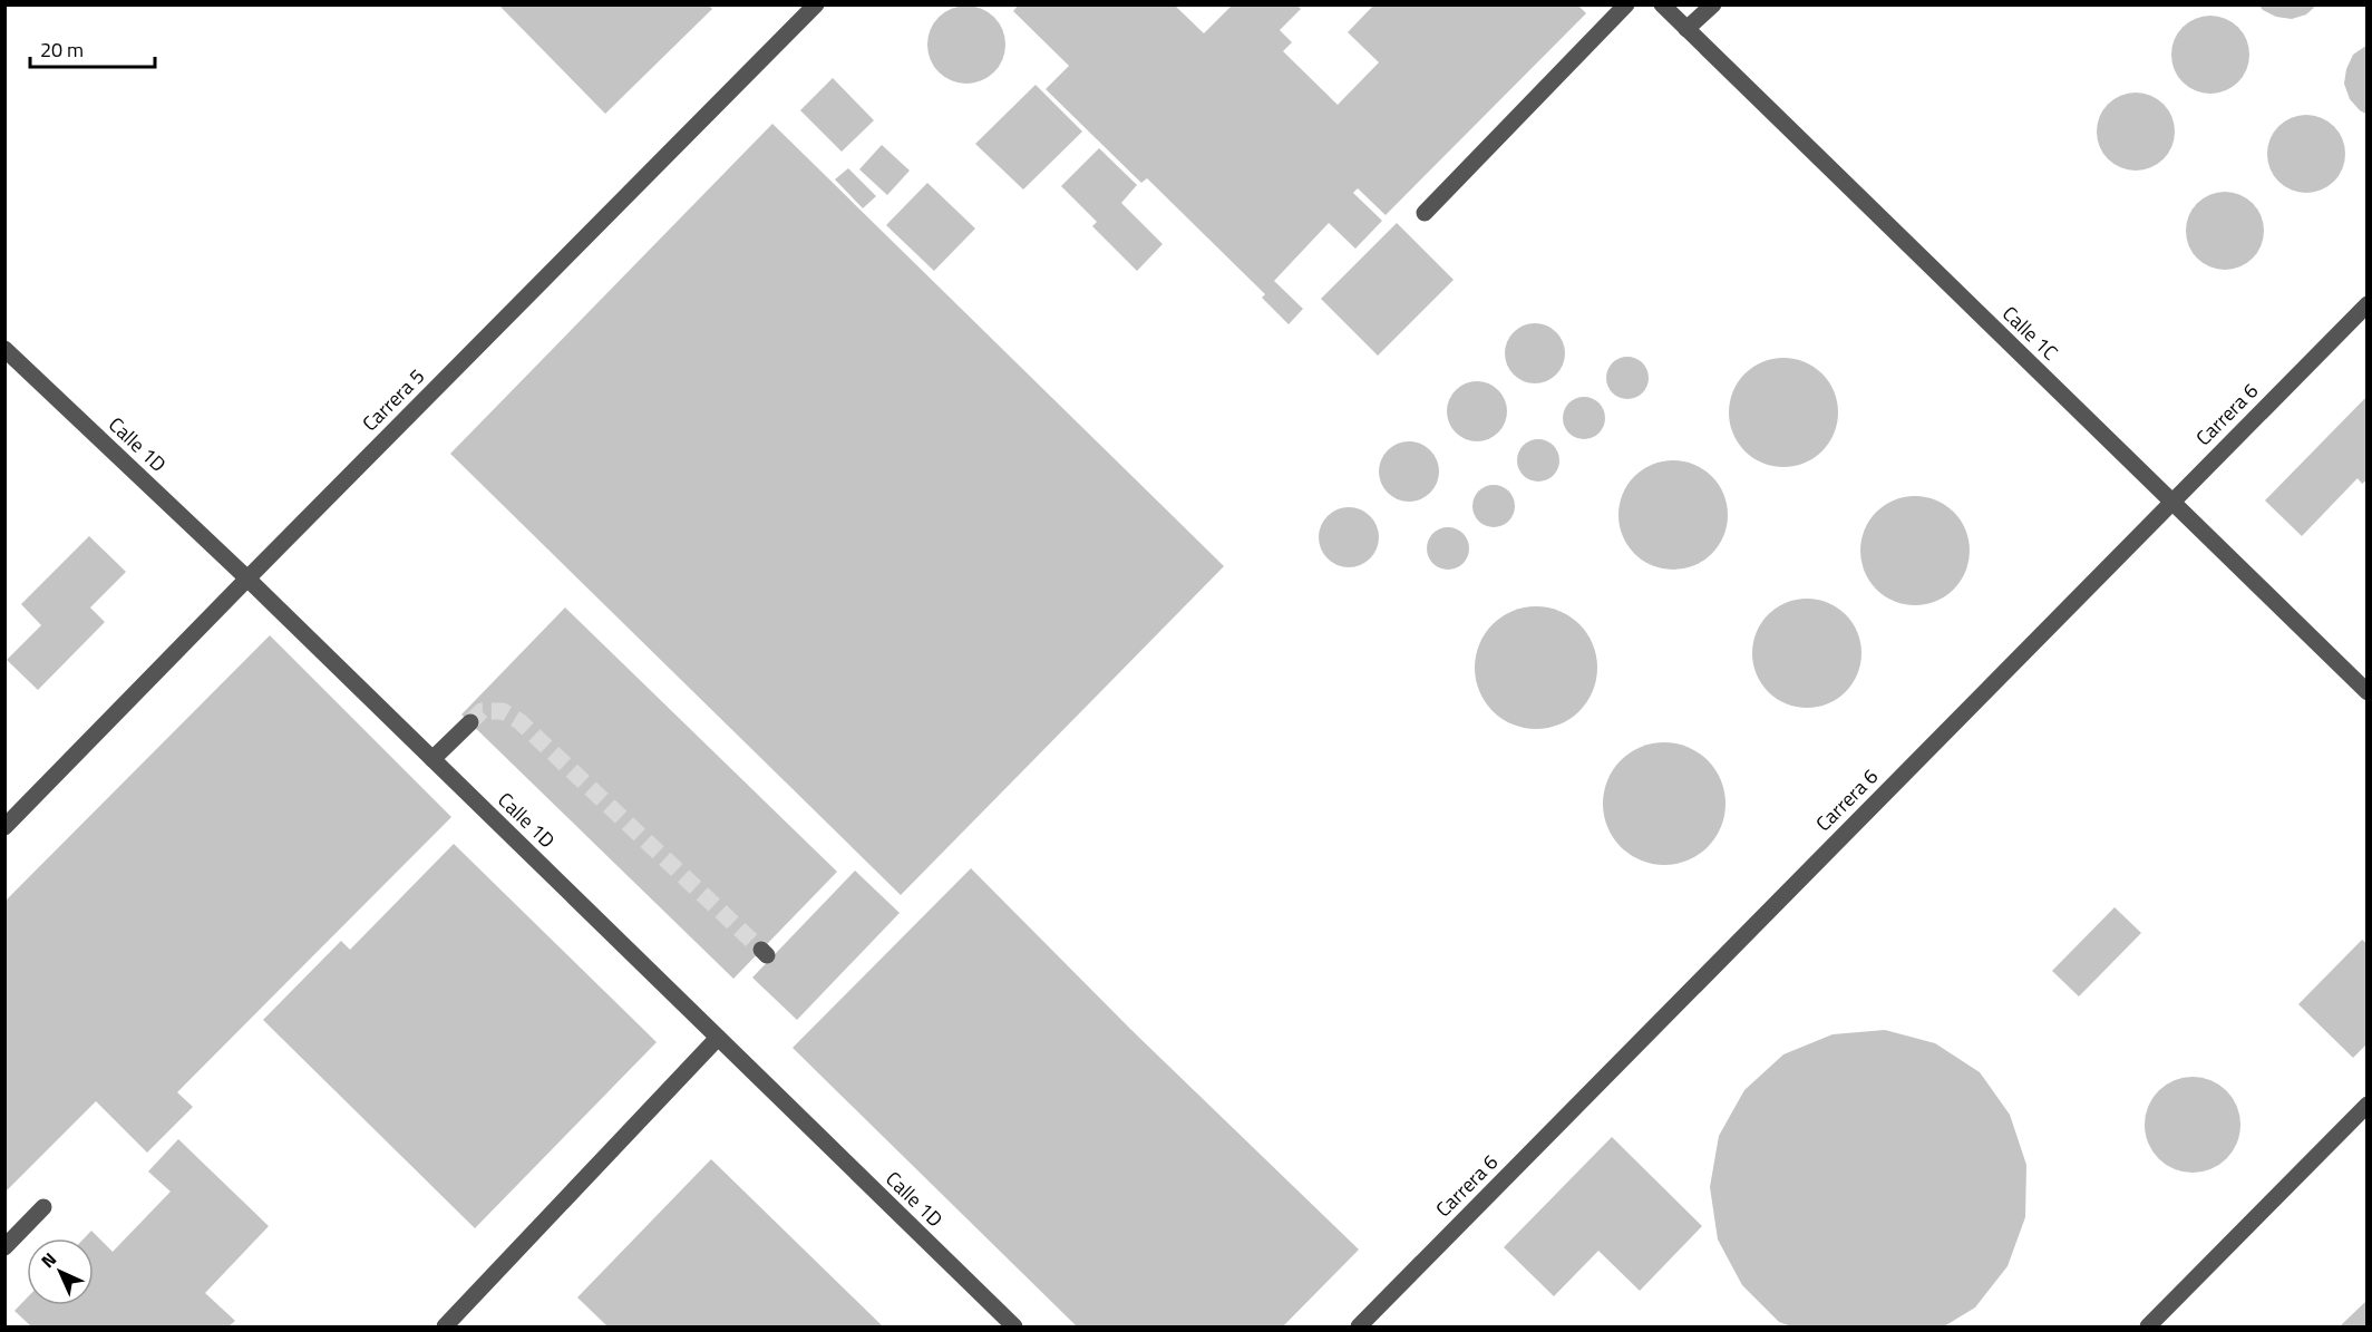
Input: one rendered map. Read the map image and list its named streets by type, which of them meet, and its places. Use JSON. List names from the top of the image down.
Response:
{
  "streets": {
    "street": [
      "Calle 1C",
      "Carrera 5",
      "Carrera 6",
      "Calle 1D"
    ]
  },
  "crossings": [
    ["Calle 1C", "Carrera 6"],
    ["Carrera 5", "Calle 1D"]
  ],
  "scale_bar": "20 m",
  "north": "top left"
}
